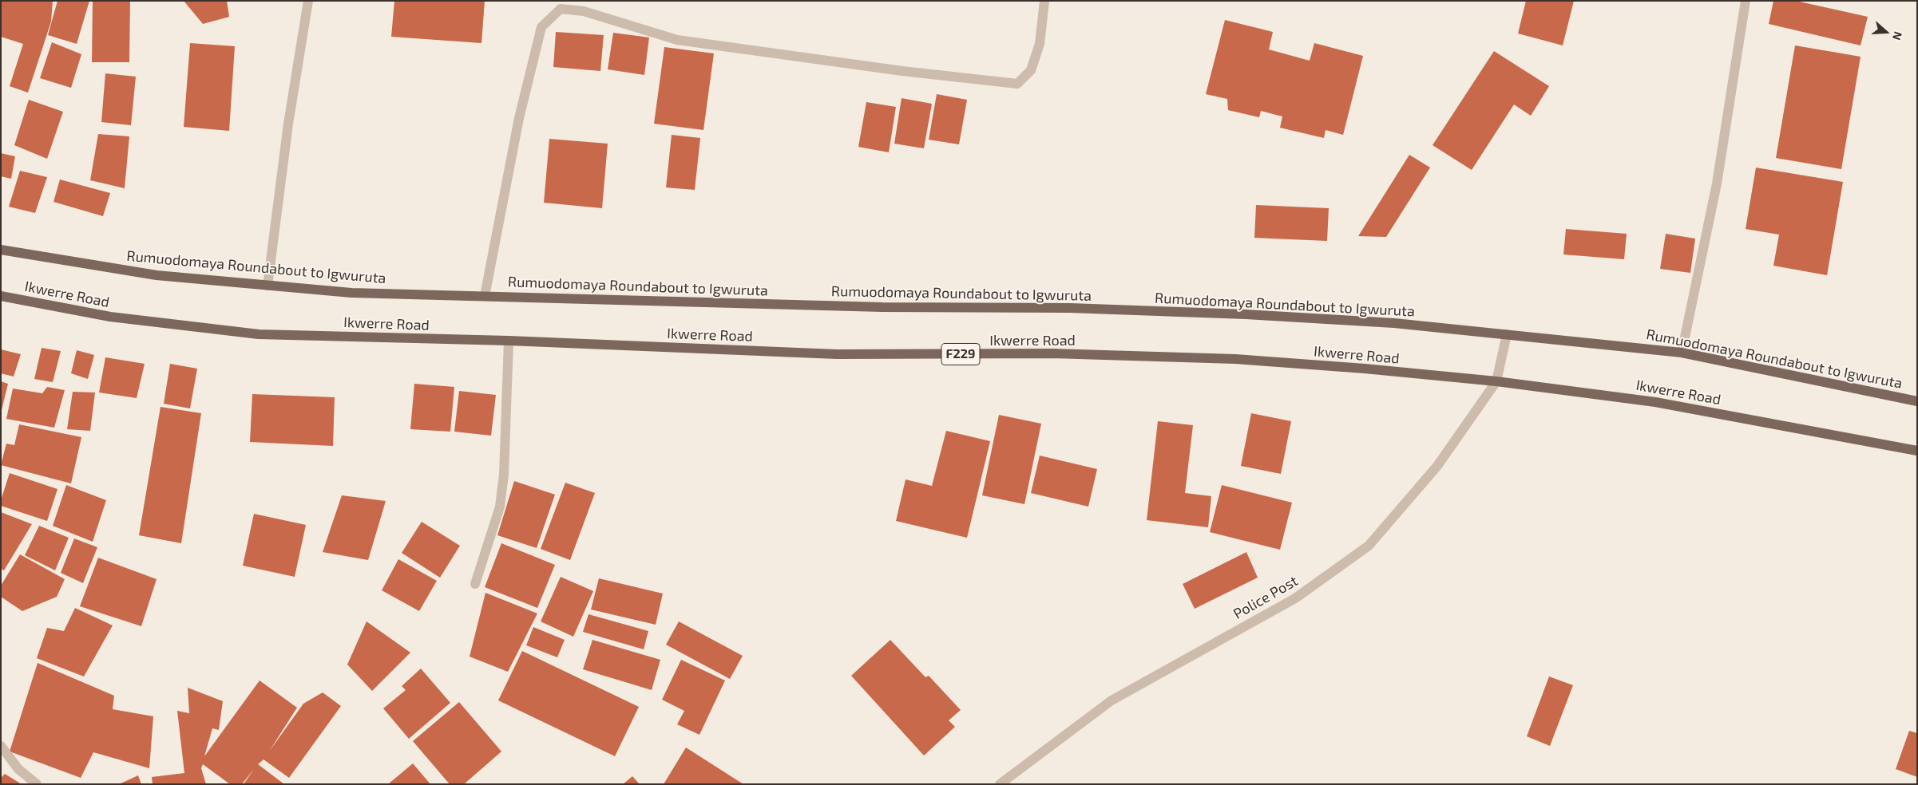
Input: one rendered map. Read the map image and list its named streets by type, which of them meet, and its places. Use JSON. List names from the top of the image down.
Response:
{
  "streets": {
    "main road": ["Rumuodomaya Roundabout to Igwuruta", "Ikwerre Road", "F229"],
    "street": ["Police Post"]
  },
  "crossings": [
    ["Ikwerre Road", "Police Post"]
  ],
  "north": "right"
}
